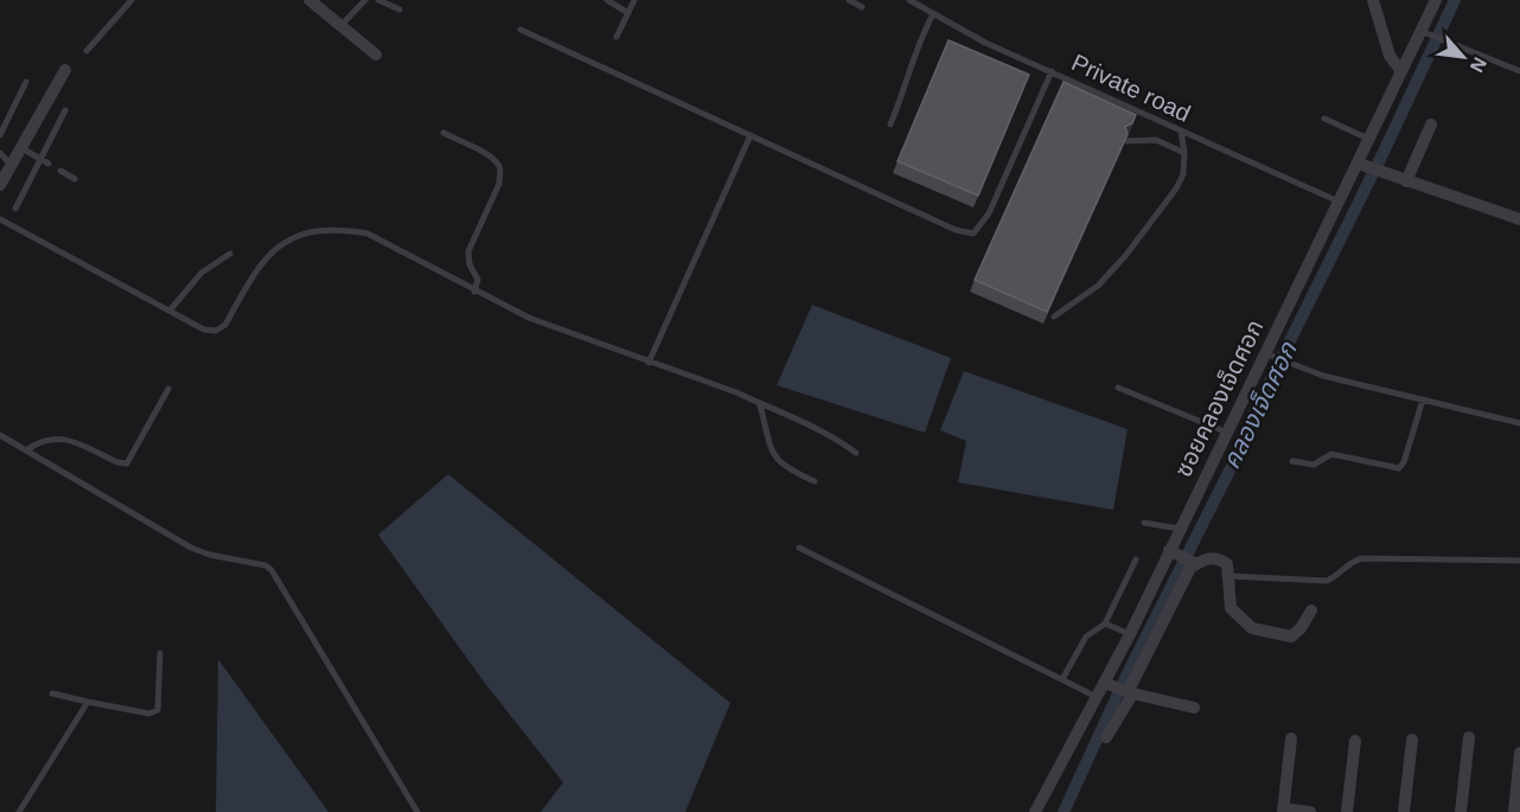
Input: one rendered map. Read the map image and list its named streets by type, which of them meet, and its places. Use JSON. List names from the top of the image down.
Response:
{
  "streets": {
    "street": ["ซอยคลองเจ็ดศอก"],
    "lane": ["Private road"]
  },
  "crossings": [
    ["Private road", "ซอยคลองเจ็ดศอก"]
  ],
  "water": ["คลองเจ็ดศอก"],
  "north": "bottom right"
}
